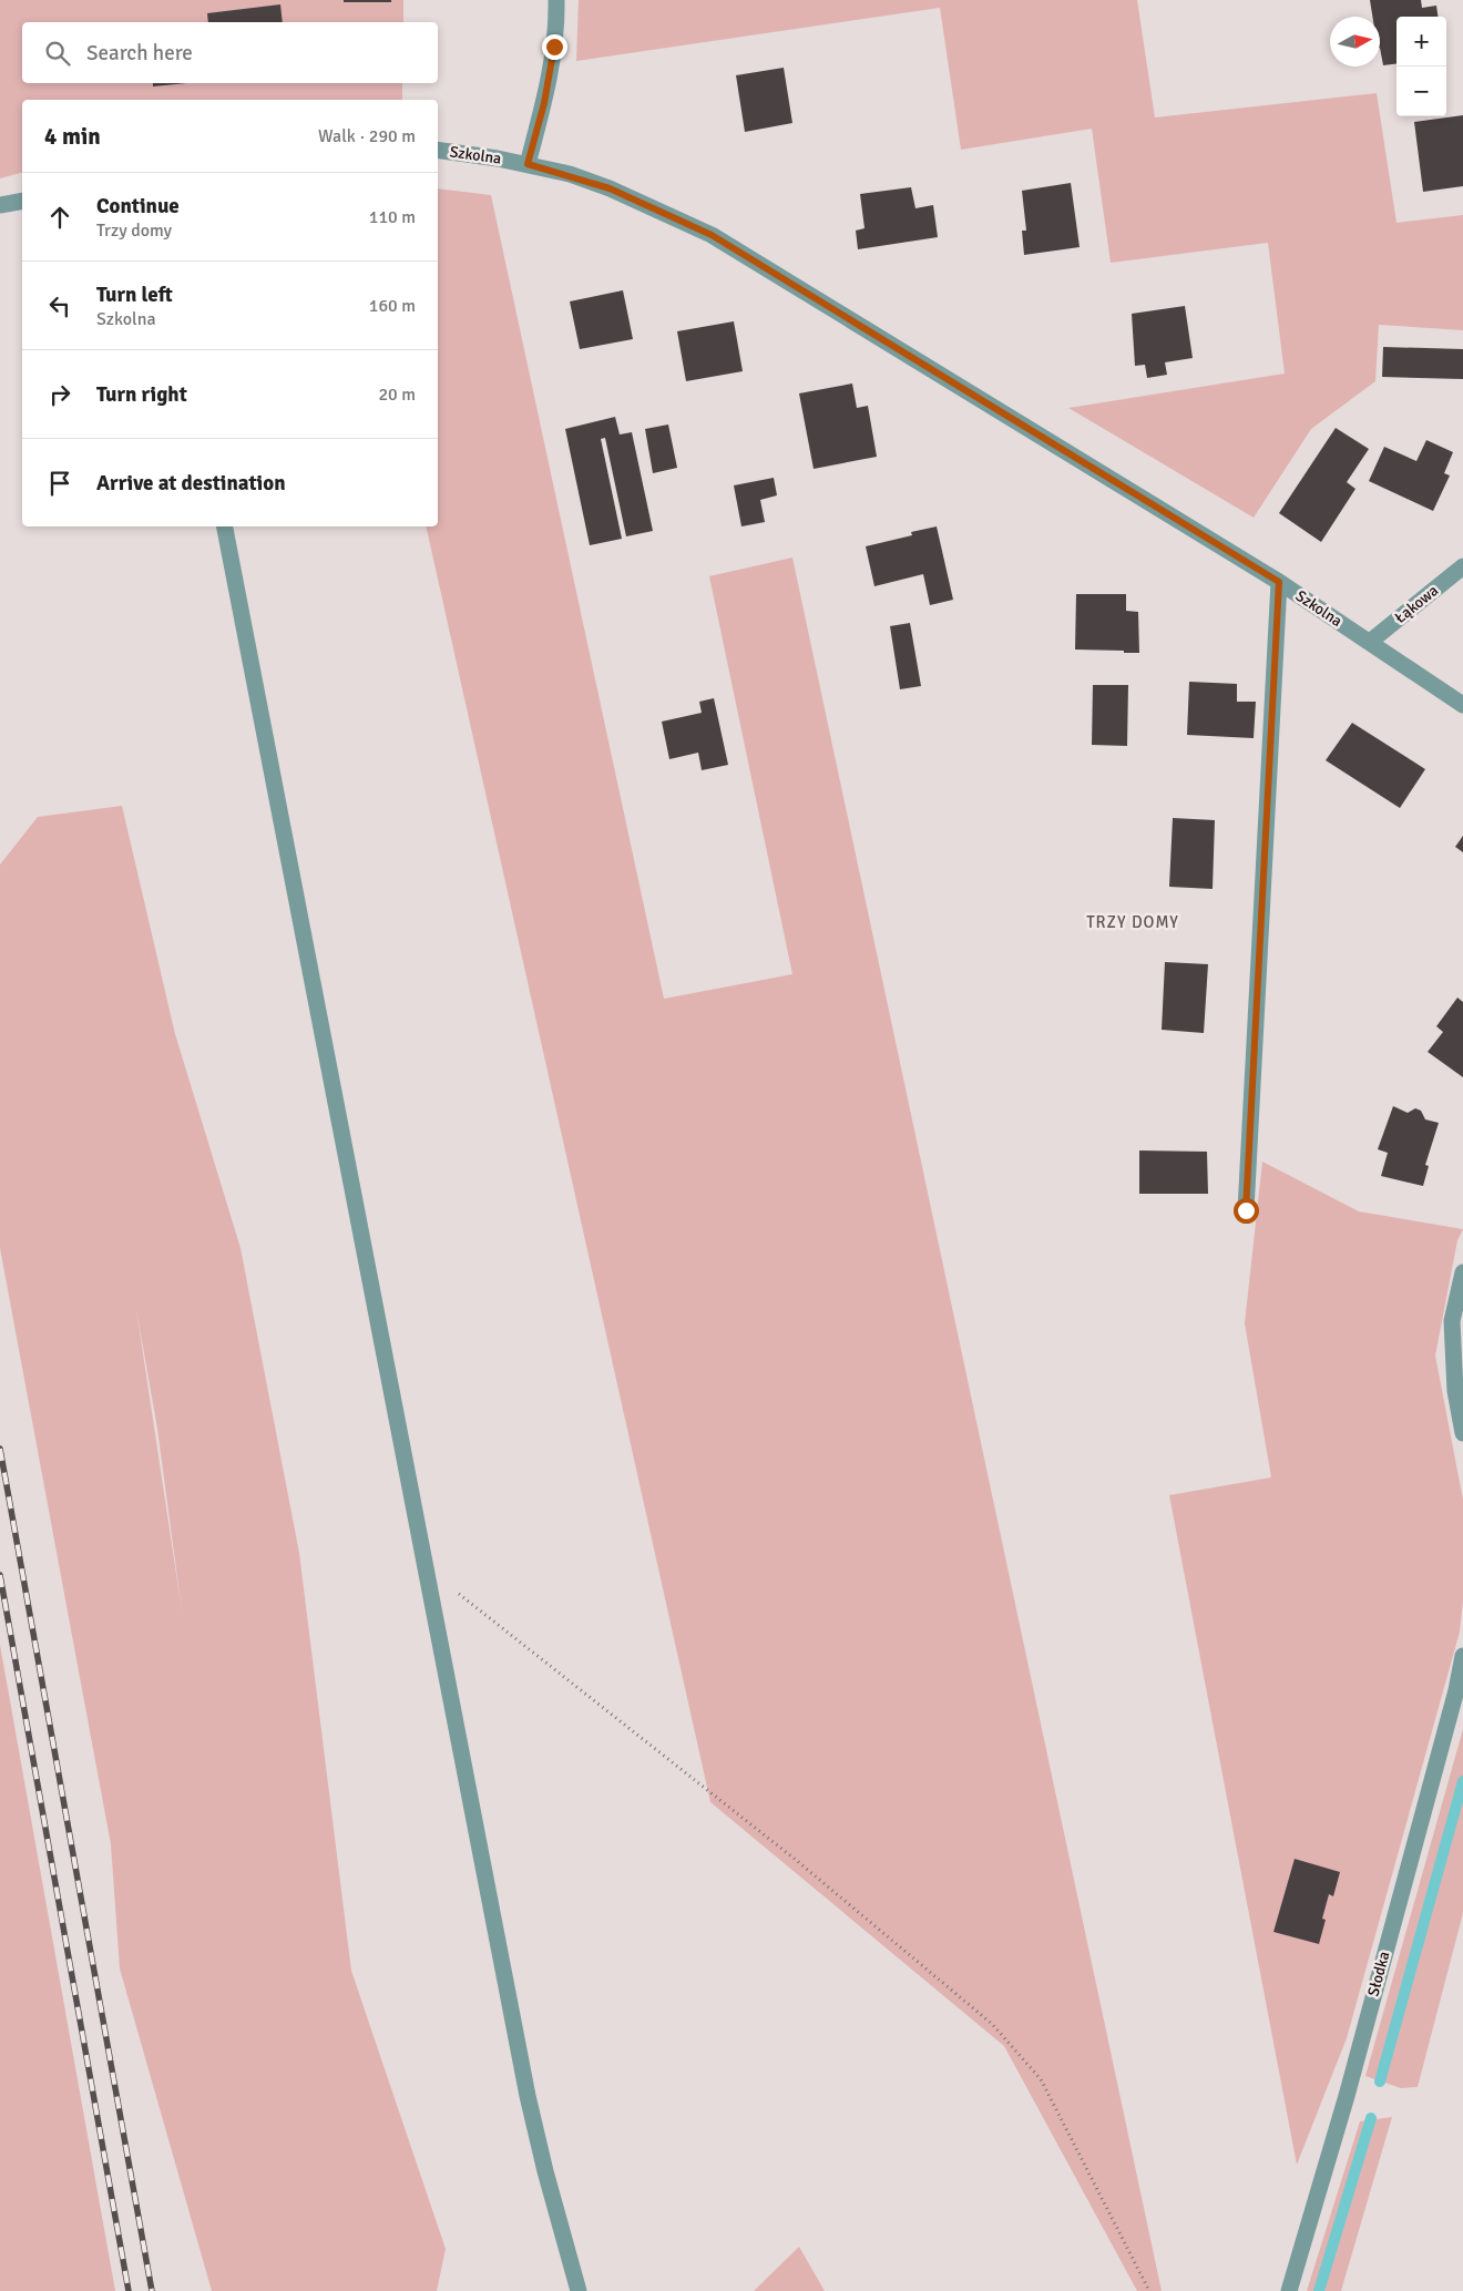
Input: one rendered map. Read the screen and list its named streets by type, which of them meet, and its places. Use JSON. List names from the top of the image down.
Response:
{
  "streets": {
    "street": ["Szkolna", "Łąkowa", "Słodka"]
  },
  "crossings": [
    ["Szkolna", "Łąkowa"]
  ],
  "districts": ["TRZY DOMY"],
  "north": "right",
  "page": {
    "map_buttons": ["+", "−"],
    "search": "Search here",
    "heading": ["4 min", "Walk · 290 m"],
    "list": [
      ["Continue", "Trzy domy", "110 m"],
      ["Turn left", "Szkolna", "160 m"],
      ["Turn right", "20 m"],
      "Arrive at destination"
    ]
  }
}
